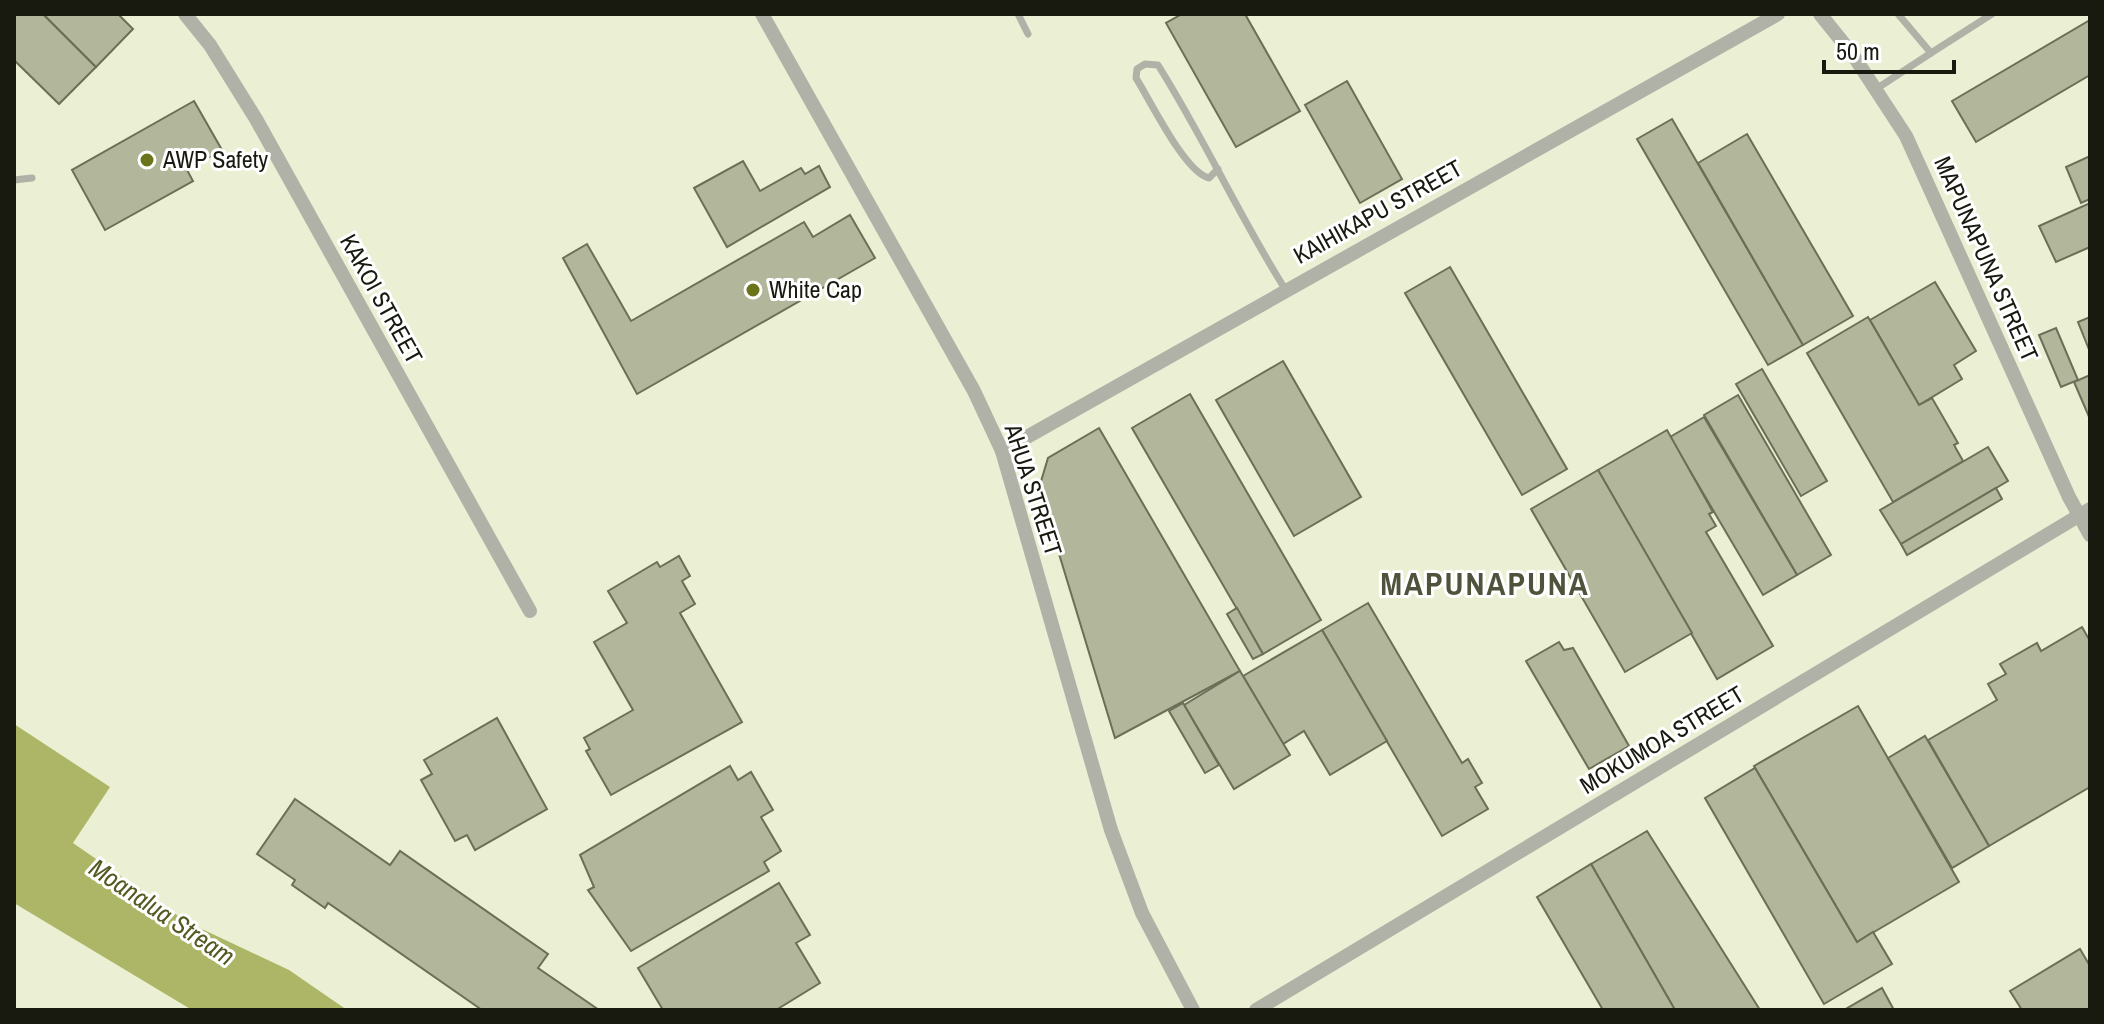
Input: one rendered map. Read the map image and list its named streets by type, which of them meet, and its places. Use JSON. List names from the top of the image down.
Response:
{
  "streets": {
    "street": [
      "KAIHIKAPU STREET",
      "MAPUNAPUNA STREET",
      "KAKOI STREET",
      "AHUA STREET",
      "MOKUMOA STREET"
    ]
  },
  "crossings": [
    ["KAIHIKAPU STREET", "AHUA STREET"],
    ["MAPUNAPUNA STREET", "MOKUMOA STREET"]
  ],
  "districts": ["MAPUNAPUNA"],
  "water": ["Moanalua Stream"],
  "places": ["AWP Safety", "White Cap"],
  "scale_bar": "50 m"
}
